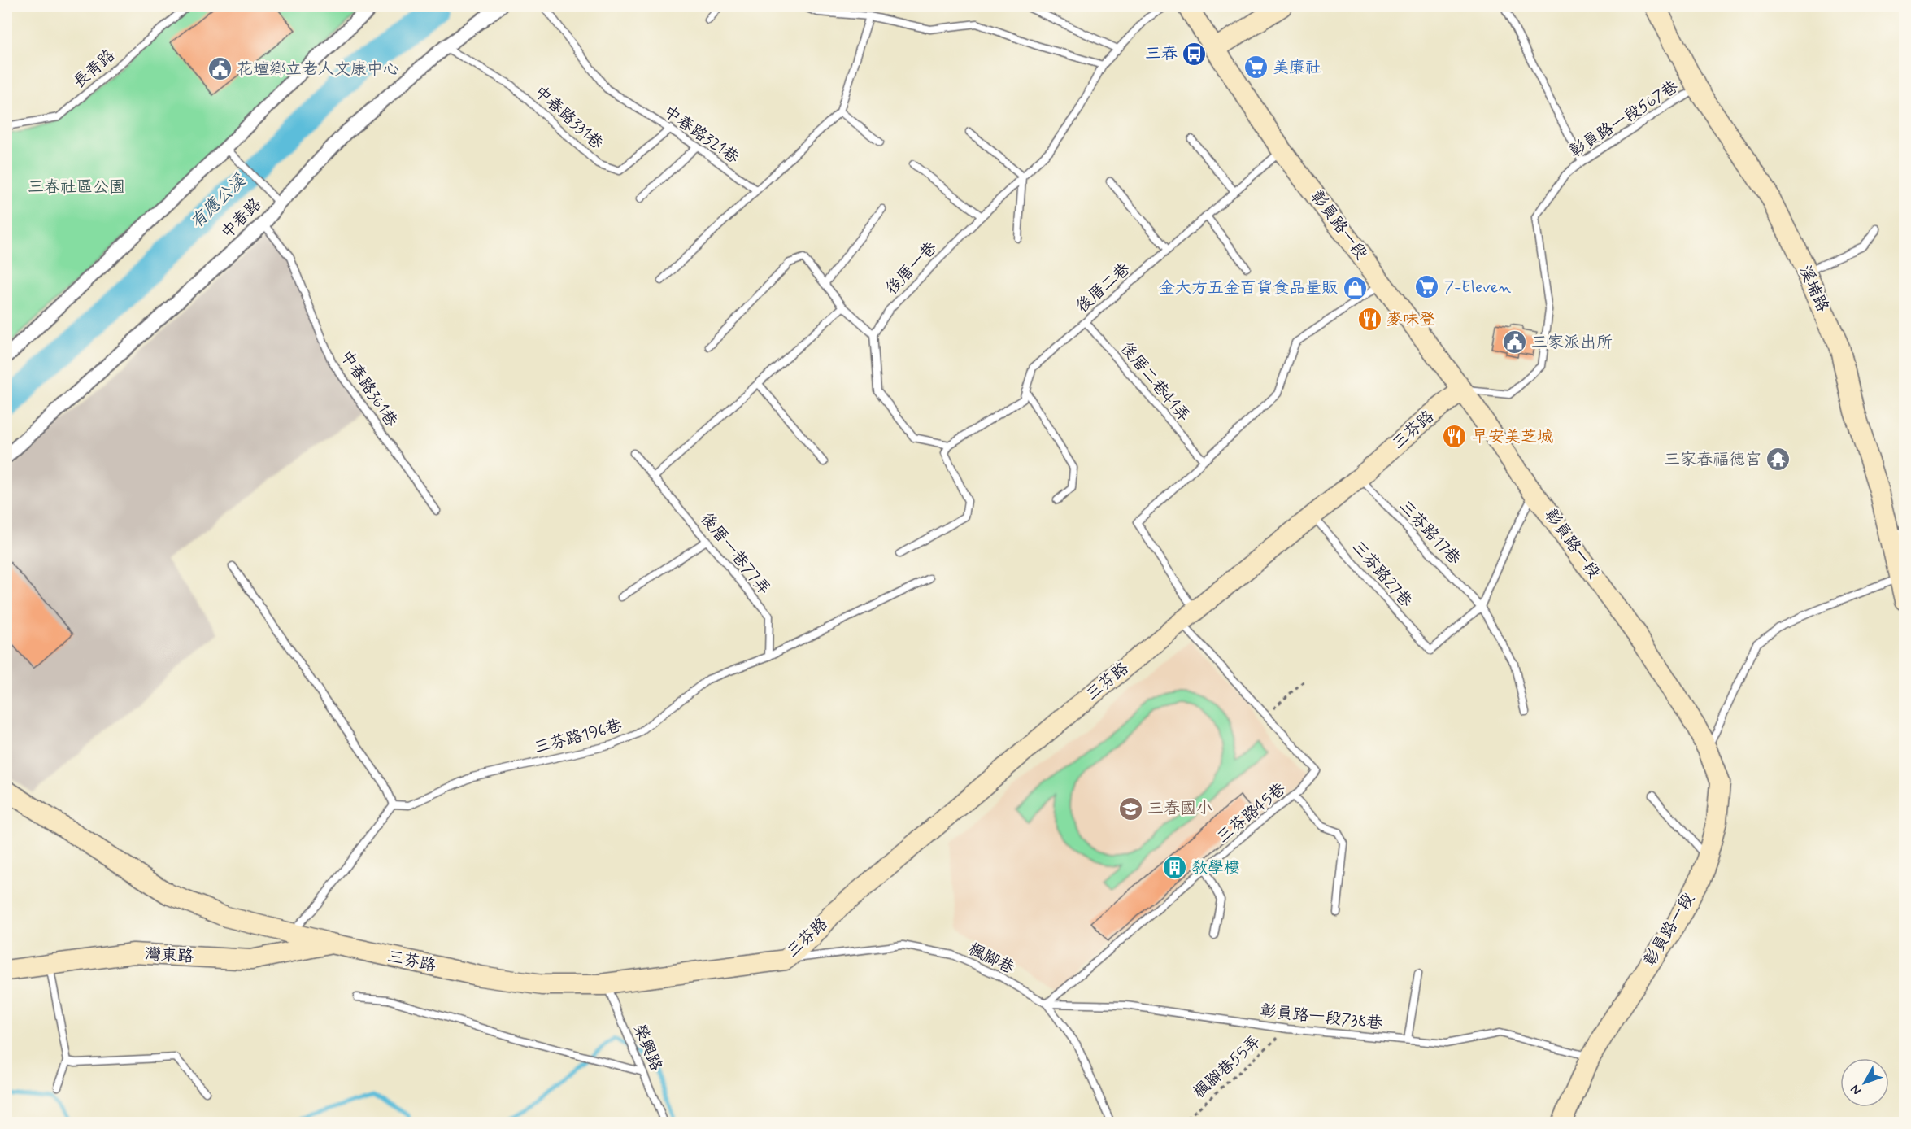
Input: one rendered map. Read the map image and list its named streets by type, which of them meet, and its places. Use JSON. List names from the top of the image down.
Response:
{
  "streets": {
    "street": [
      "中春路",
      "彰員路一段",
      "溪埔路",
      "三芬路",
      "灣東路"
    ],
    "lane": [
      "長青路",
      "中春路331巷",
      "彰員路一段567巷",
      "中春路321巷",
      "後厝一巷",
      "後厝二巷",
      "後厝二巷41弄",
      "中春路361巷",
      "三芬路17巷",
      "後厝一巷77弄",
      "三芬路27巷",
      "三芬路196巷",
      "三芬路45巷",
      "楓腳巷",
      "彰員路一段738巷",
      "榮興路"
    ],
    "path": ["楓腳巷55弄"]
  },
  "crossings": [
    ["中春路331巷", "中春路321巷"],
    ["中春路331巷", "中春路"],
    ["彰員路一段567巷", "彰員路一段"],
    ["彰員路一段567巷", "溪埔路"],
    ["彰員路一段567巷", "三芬路"],
    ["中春路", "中春路361巷"],
    ["彰員路一段", "後厝二巷"],
    ["彰員路一段", "三芬路"],
    ["彰員路一段", "彰員路一段738巷"],
    ["後厝二巷", "後厝二巷41弄"],
    ["後厝二巷41弄", "三芬路45巷"],
    ["三芬路", "三芬路17巷"],
    ["三芬路", "三芬路27巷"],
    ["三芬路", "三芬路45巷"],
    ["三芬路", "灣東路"],
    ["三芬路", "楓腳巷"],
    ["三芬路", "榮興路"],
    ["三芬路17巷", "三芬路27巷"],
    ["後厝一巷77弄", "三芬路196巷"],
    ["三芬路45巷", "楓腳巷"],
    ["三芬路45巷", "彰員路一段738巷"],
    ["楓腳巷", "彰員路一段738巷"],
    ["彰員路一段738巷", "楓腳巷55弄"]
  ],
  "water": ["有應公溪"],
  "parks": ["三春社區公園"],
  "places": {
    "bus stop": ["三春"],
    "supermarket": ["美廉社", "7-Eleven"],
    "public building": ["花壇鄉立老人文康中心", "三家派出所"],
    "shop": ["金大方五金百貨食品量販"],
    "restaurant": ["麥味登", "早安美芝城"],
    "temple": ["三家春福德宮"],
    "school or university": ["三春國小"],
    "building": ["教學樓"]
  },
  "north": "bottom left"
}
